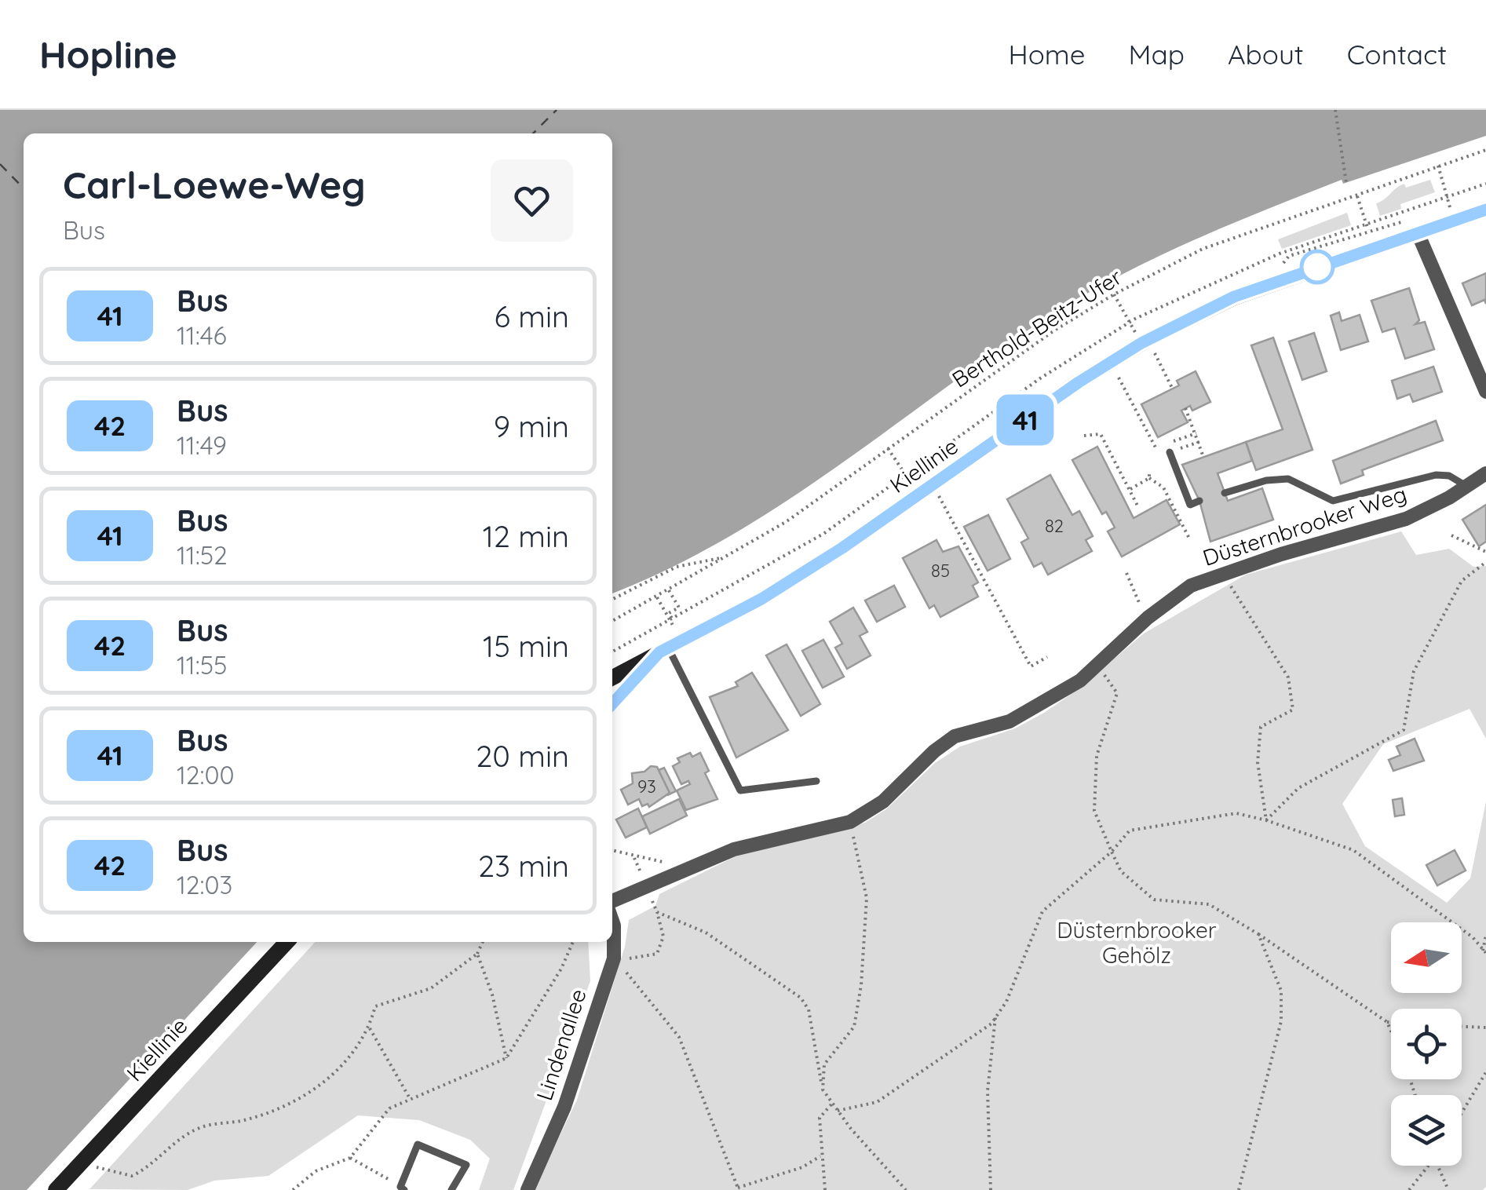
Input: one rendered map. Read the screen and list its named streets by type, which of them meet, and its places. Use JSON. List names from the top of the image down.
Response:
{
  "streets": {
    "street": ["Kiellinie", "Düsternbrooker Weg", "Lindenallee"],
    "path": ["Berthold-Beitz-Ufer"]
  },
  "parks": ["Düsternbrooker Gehölz"],
  "lines": ["bus line 41"],
  "house_numbers": ["82", "85", "93"],
  "north": "left",
  "page": {
    "header": "Hopline",
    "nav": [
      "Home",
      "Map",
      "About",
      "Contact"
    ],
    "on_map": "41",
    "heading": ["Carl-Loewe-Weg", "Bus"],
    "list": [
      {
        "mark": "41",
        "name": "Bus",
        "note": "11:46",
        "value": "6 min"
      },
      {
        "mark": "42",
        "name": "Bus",
        "note": "11:49",
        "value": "9 min"
      },
      {
        "mark": "41",
        "name": "Bus",
        "note": "11:52",
        "value": "12 min"
      },
      {
        "mark": "42",
        "name": "Bus",
        "note": "11:55",
        "value": "15 min"
      },
      {
        "mark": "41",
        "name": "Bus",
        "note": "12:00",
        "value": "20 min"
      },
      {
        "mark": "42",
        "name": "Bus",
        "note": "12:03",
        "value": "23 min"
      }
    ]
  }
}
